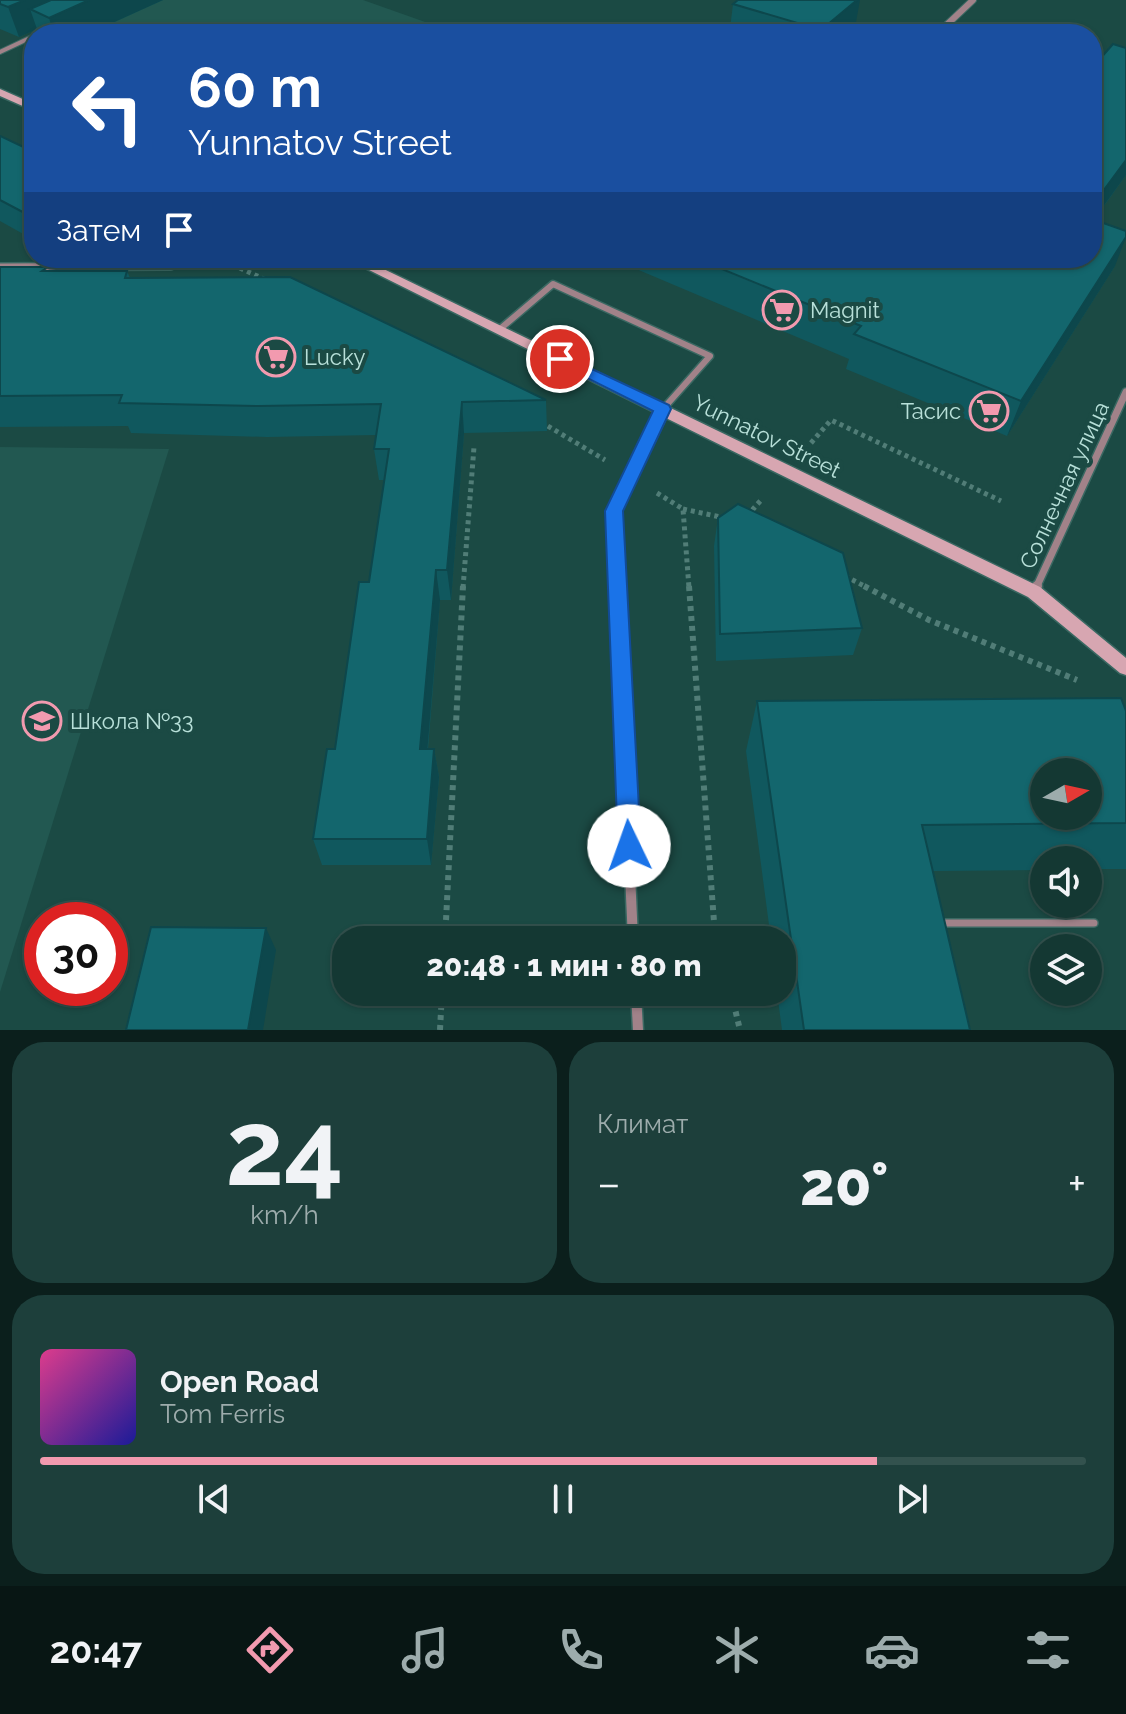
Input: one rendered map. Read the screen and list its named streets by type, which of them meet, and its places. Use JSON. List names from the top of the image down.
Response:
{
  "streets": {
    "street": ["Yunnatov Street", "Солнечная улица"]
  },
  "crossings": [
    ["Yunnatov Street", "Солнечная улица"]
  ],
  "places": {
    "supermarket": ["Magnit", "Lucky", "Тасис"],
    "school or university": ["Школа №33"]
  },
  "north": "right",
  "page": {
    "turn": ["60 m", "Yunnatov Street"],
    "then": "Затем",
    "limit": "30",
    "trip": "20:48 · 1 мин · 80 m",
    "tile": [
      ["24", "km/h"],
      "Климат"
    ],
    "heat": ["−", "20°", "+"],
    "song": ["Open Road", "Tom Ferris"],
    "tabs": "20:47"
  }
}
